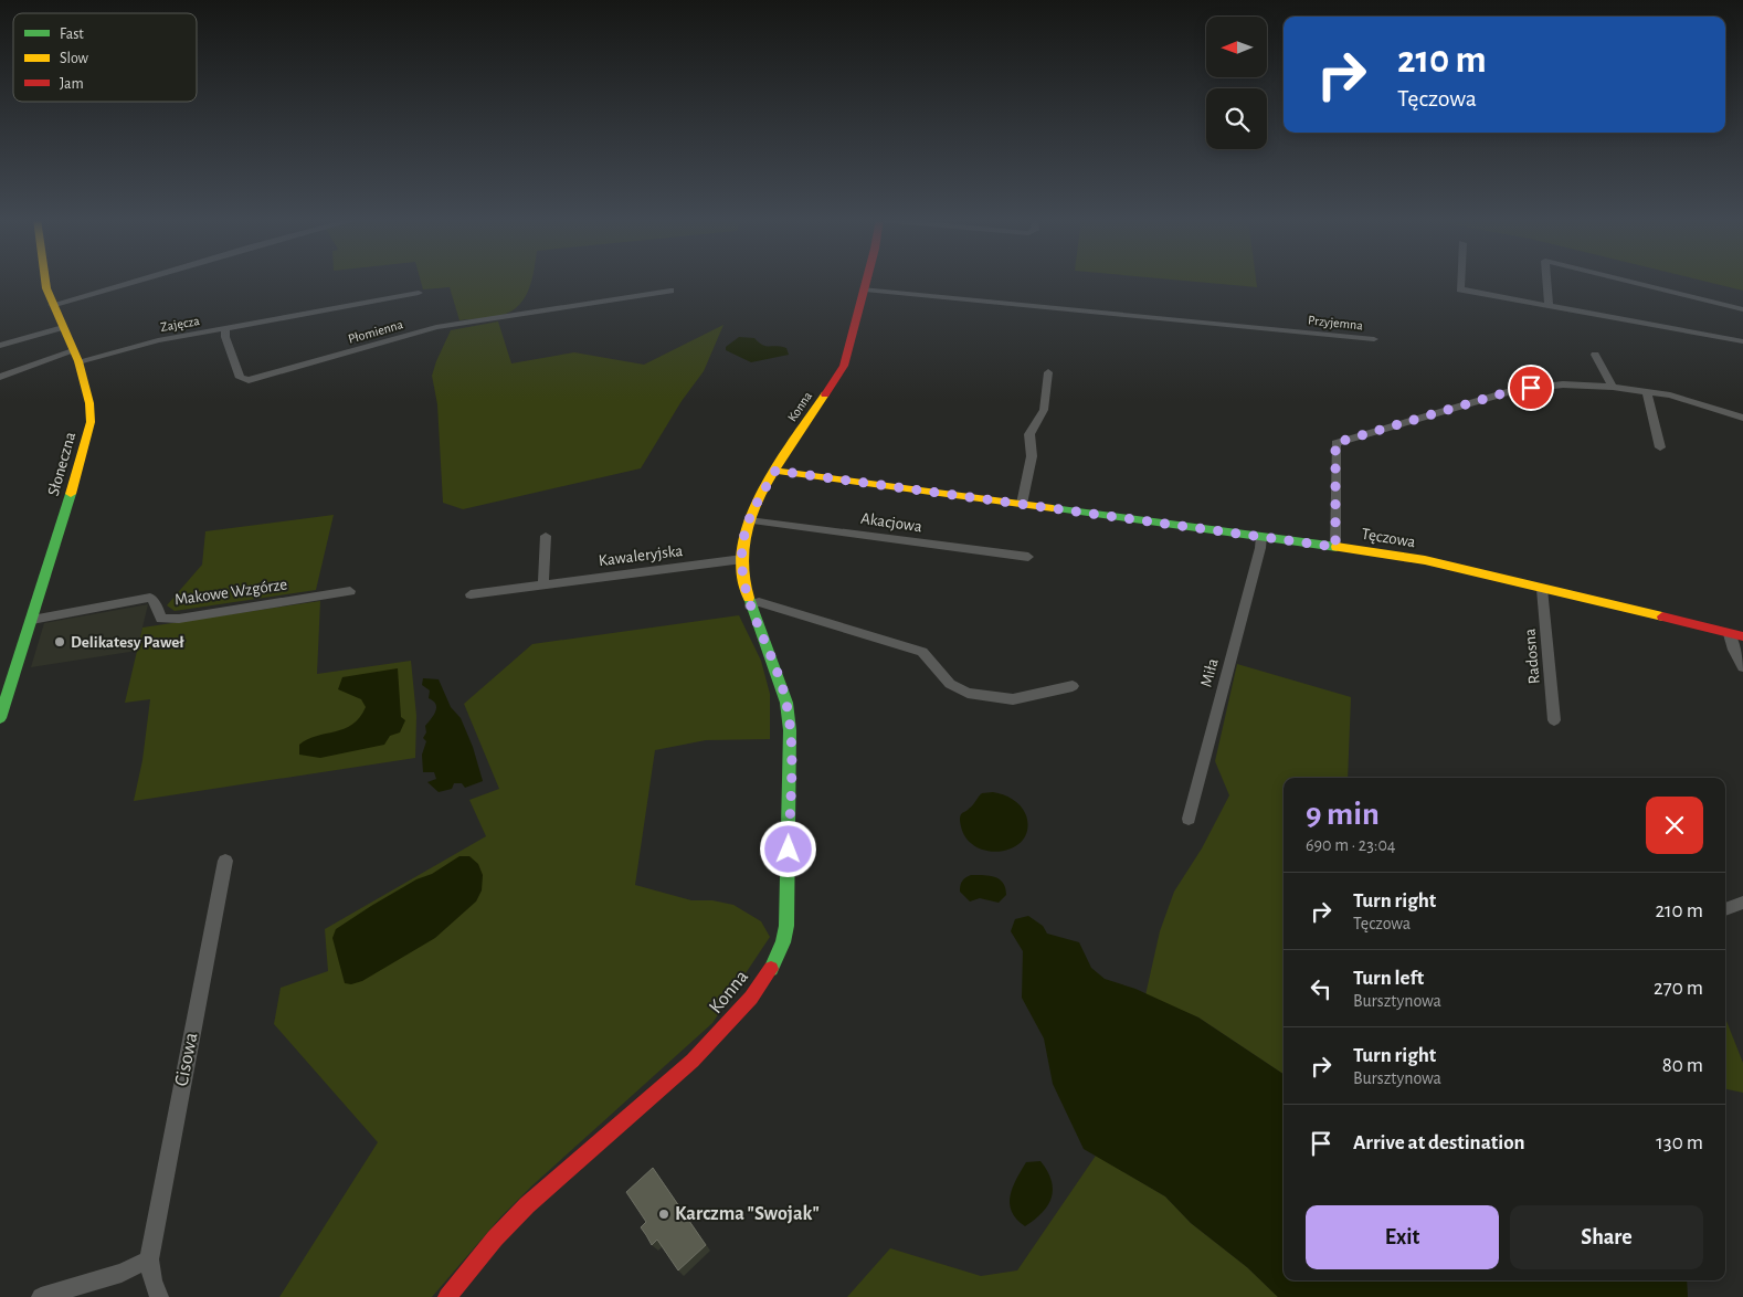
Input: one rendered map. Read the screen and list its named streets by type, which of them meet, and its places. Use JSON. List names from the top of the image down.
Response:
{
  "streets": {
    "street": [
      "Przyjemna",
      "Zajęcza",
      "Płomienna",
      "Konna",
      "Słoneczna",
      "Akacjowa",
      "Tęczowa",
      "Kawaleryjska",
      "Makowe Wzgórze",
      "Radosna",
      "Miła",
      "Cisowa"
    ]
  },
  "crossings": [
    ["Przyjemna", "Konna"],
    ["Zajęcza", "Płomienna"],
    ["Zajęcza", "Słoneczna"],
    ["Konna", "Akacjowa"],
    ["Konna", "Tęczowa"],
    ["Konna", "Kawaleryjska"],
    ["Słoneczna", "Makowe Wzgórze"],
    ["Tęczowa", "Radosna"],
    ["Tęczowa", "Miła"]
  ],
  "places": ["Delikatesy Paweł", "Karczma \"Swojak\""],
  "legend": ["Fast", "Slow", "Jam"],
  "north": "left",
  "page": {
    "turn": ["210 m", "Tęczowa"],
    "heading": ["9 min", "690 m · 23:04"],
    "list": [
      {
        "name": "Turn right",
        "note": "Tęczowa",
        "value": "210 m"
      },
      {
        "name": "Turn left",
        "note": "Bursztynowa",
        "value": "270 m"
      },
      {
        "name": "Turn right",
        "note": "Bursztynowa",
        "value": "80 m"
      },
      {
        "name": "Arrive at destination",
        "value": "130 m"
      }
    ],
    "buttons": ["Exit", "Share"]
  }
}
